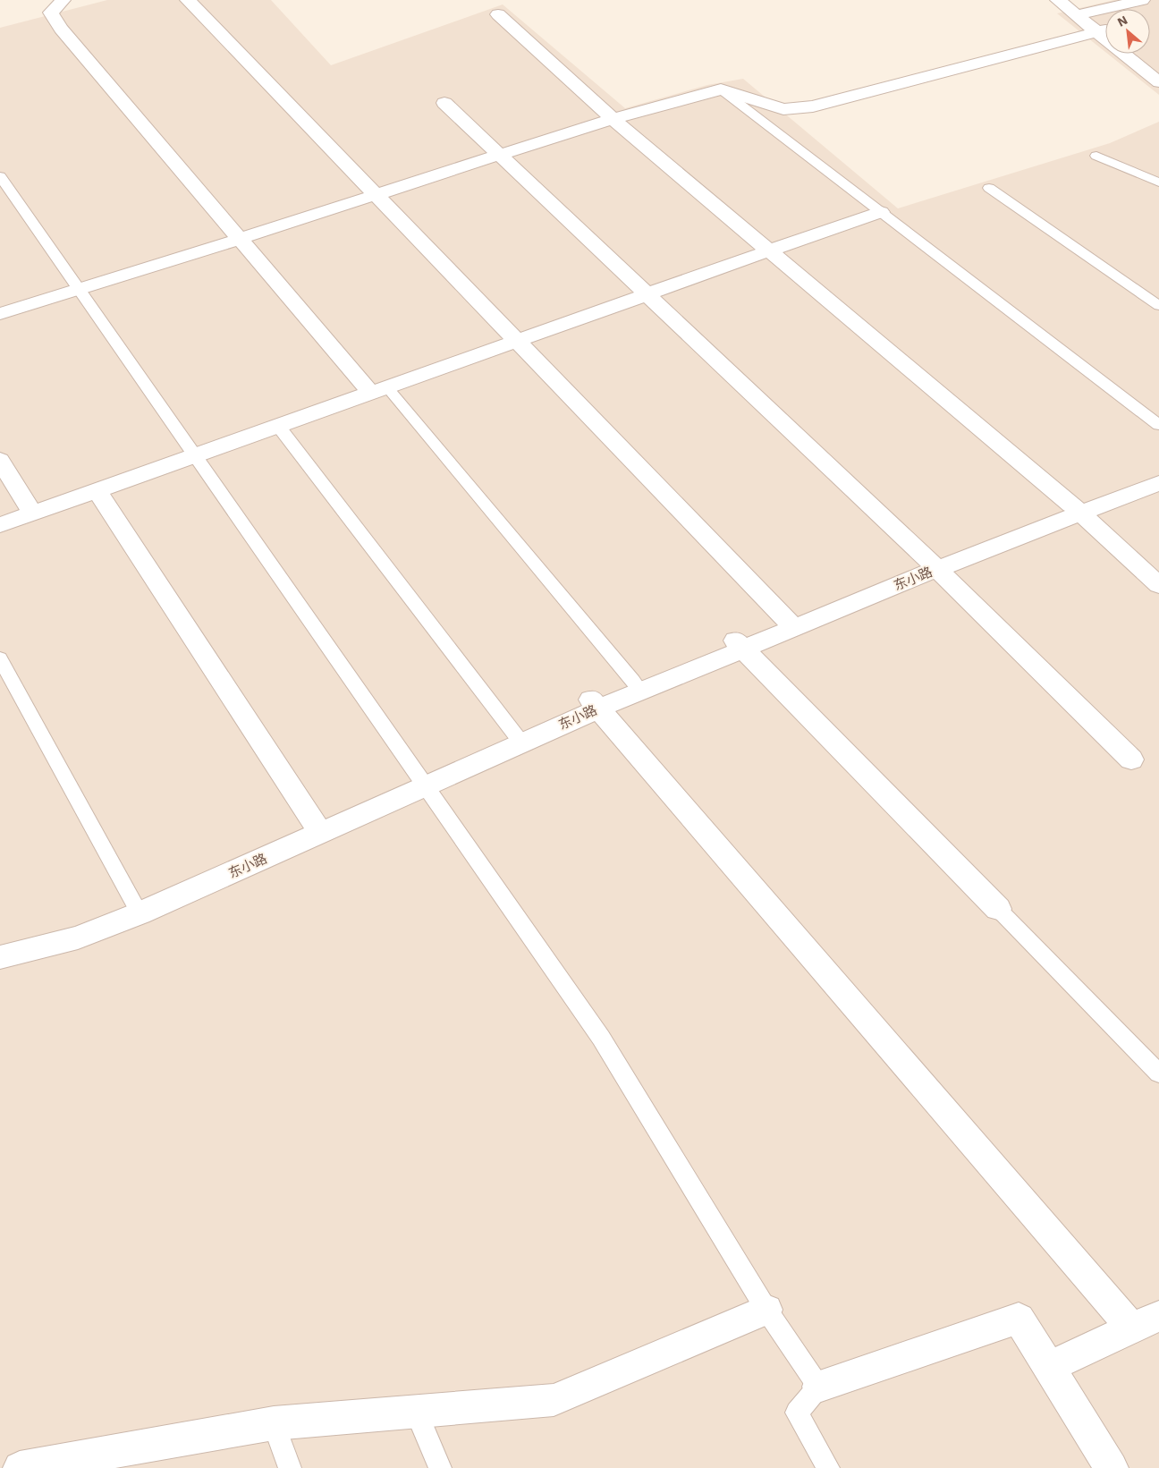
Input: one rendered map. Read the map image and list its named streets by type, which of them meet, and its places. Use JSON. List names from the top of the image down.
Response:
{
  "streets": {
    "street": ["东小路"]
  },
  "north": "top left"
}
